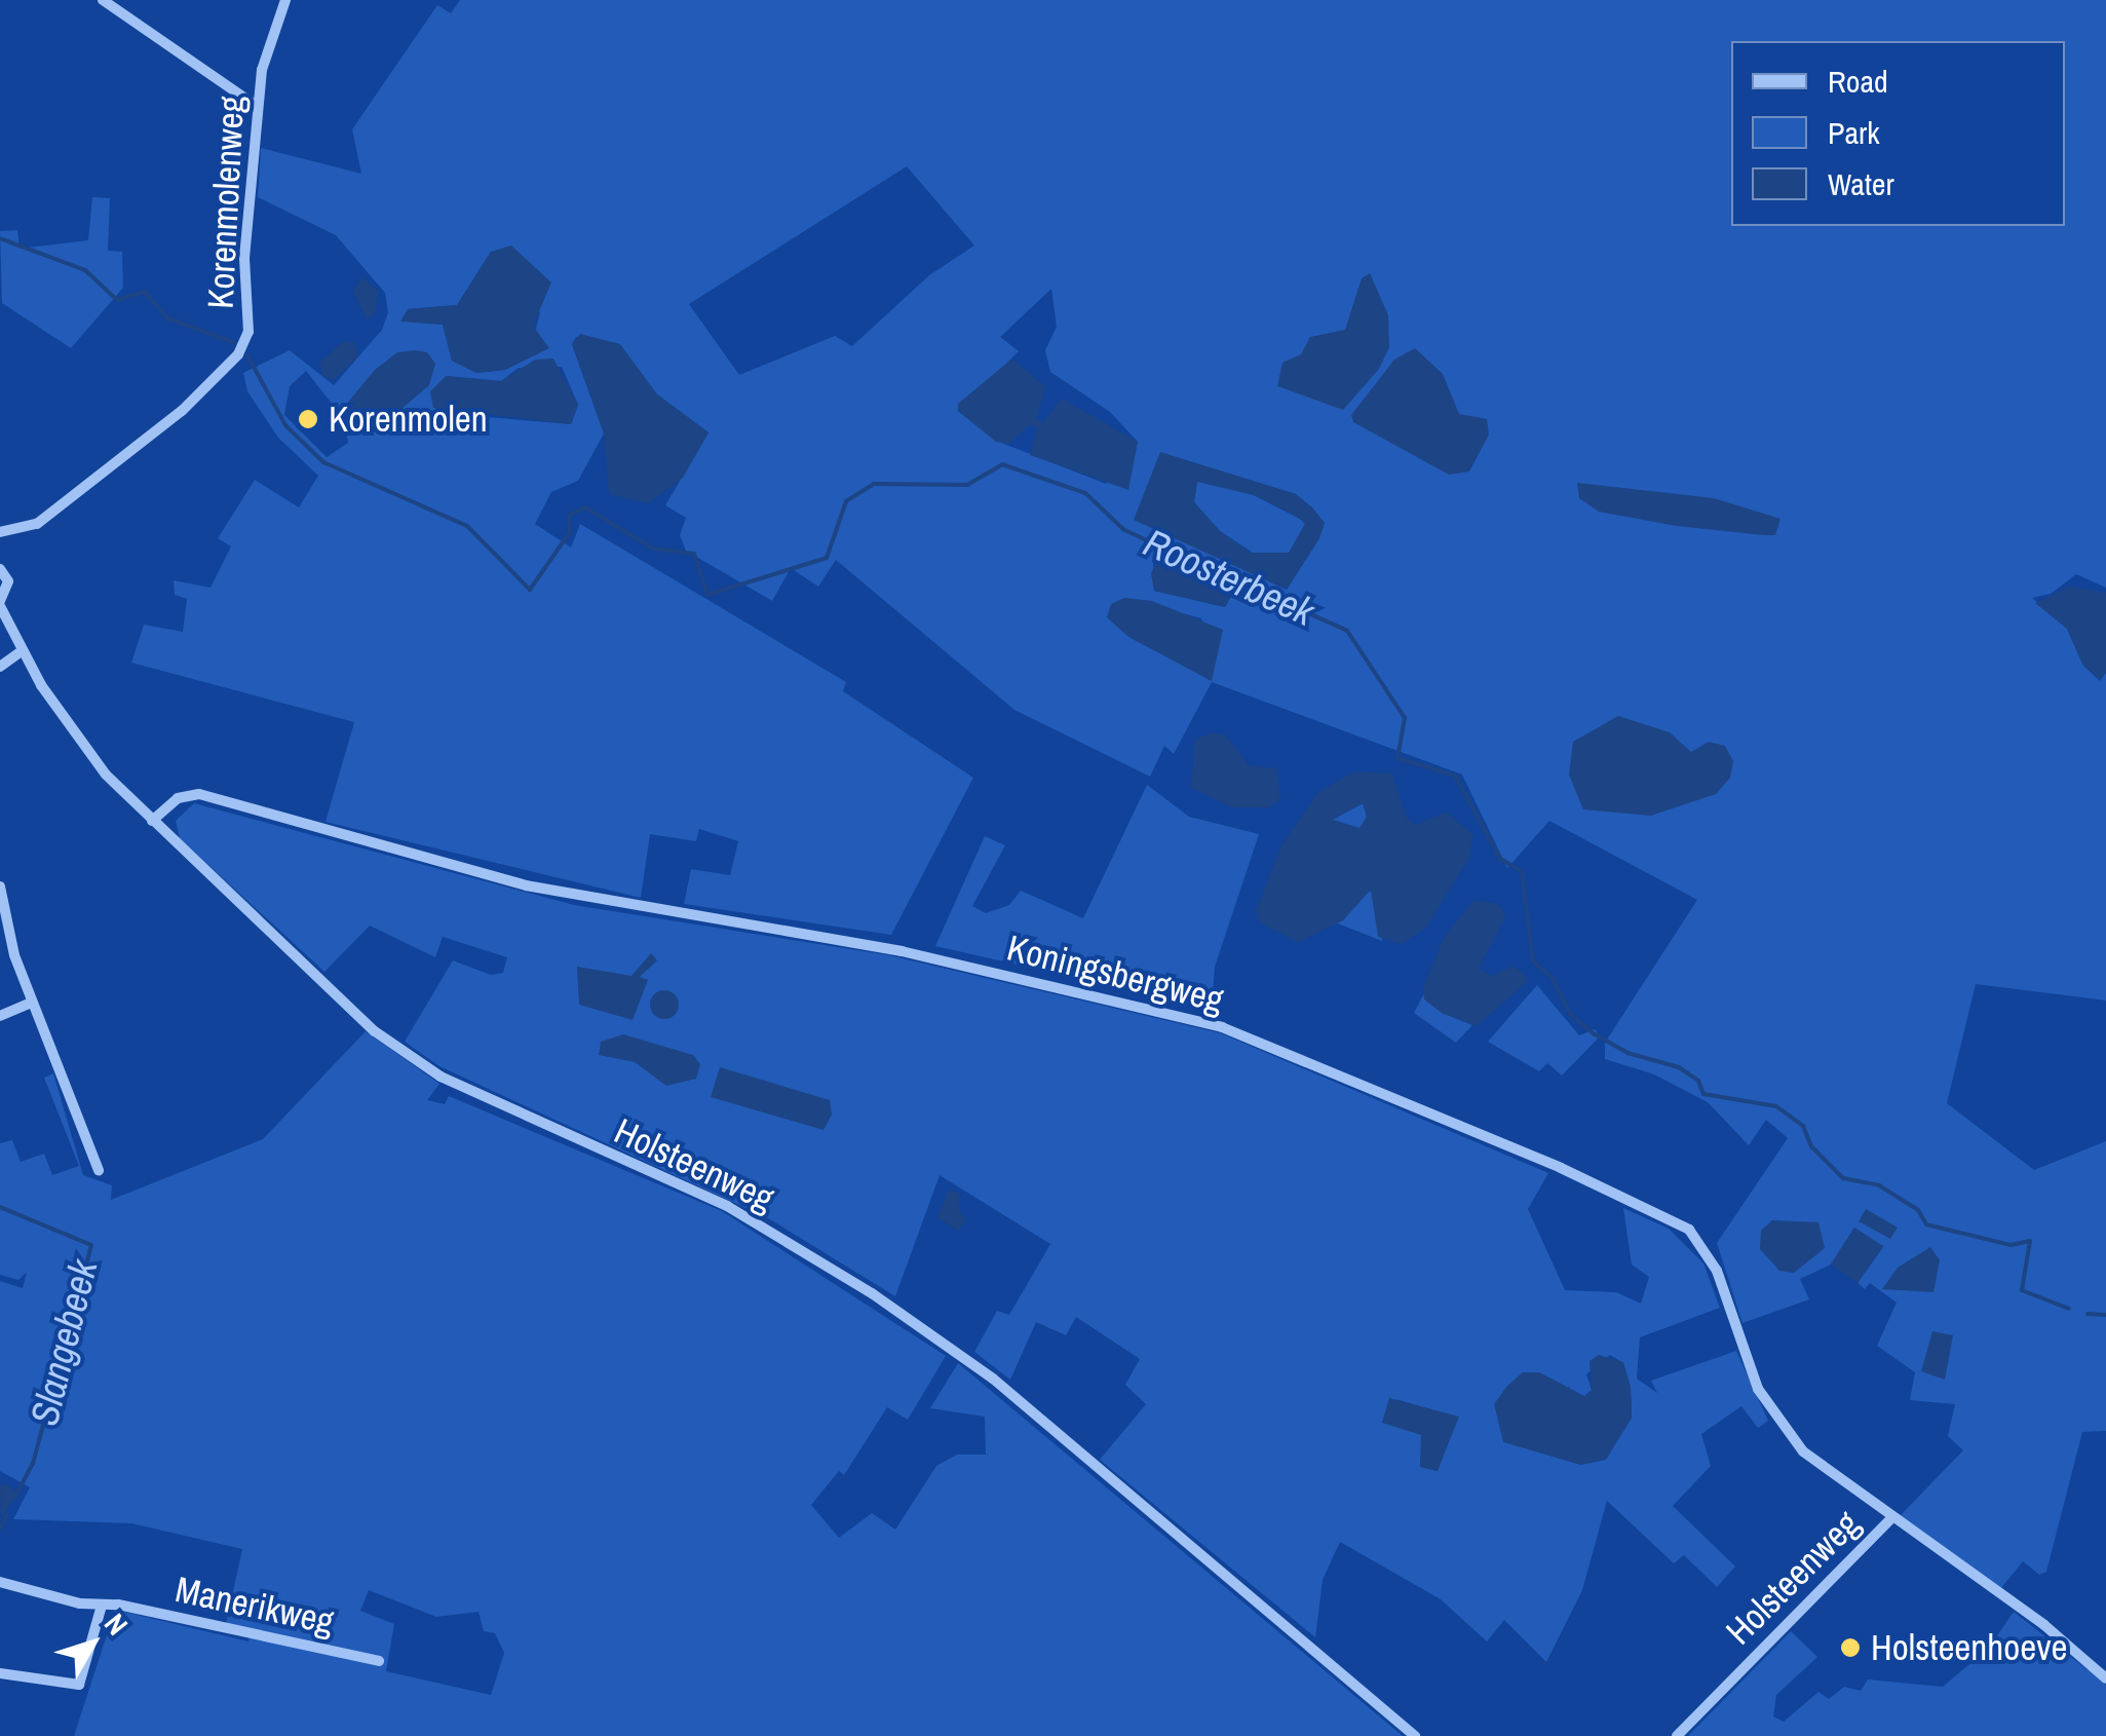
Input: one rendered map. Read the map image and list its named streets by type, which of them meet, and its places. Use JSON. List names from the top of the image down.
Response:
{
  "streets": {
    "street": [
      "Korenmolenweg",
      "Koningsbergweg",
      "Holsteenweg",
      "Manerikweg"
    ]
  },
  "crossings": [
    ["Koningsbergweg", "Holsteenweg"]
  ],
  "water": ["Roosterbeek", "Slangebeek"],
  "places": ["Korenmolen", "Holsteenhoeve"],
  "legend": ["Road", "Park", "Water"],
  "north": "top right"
}
